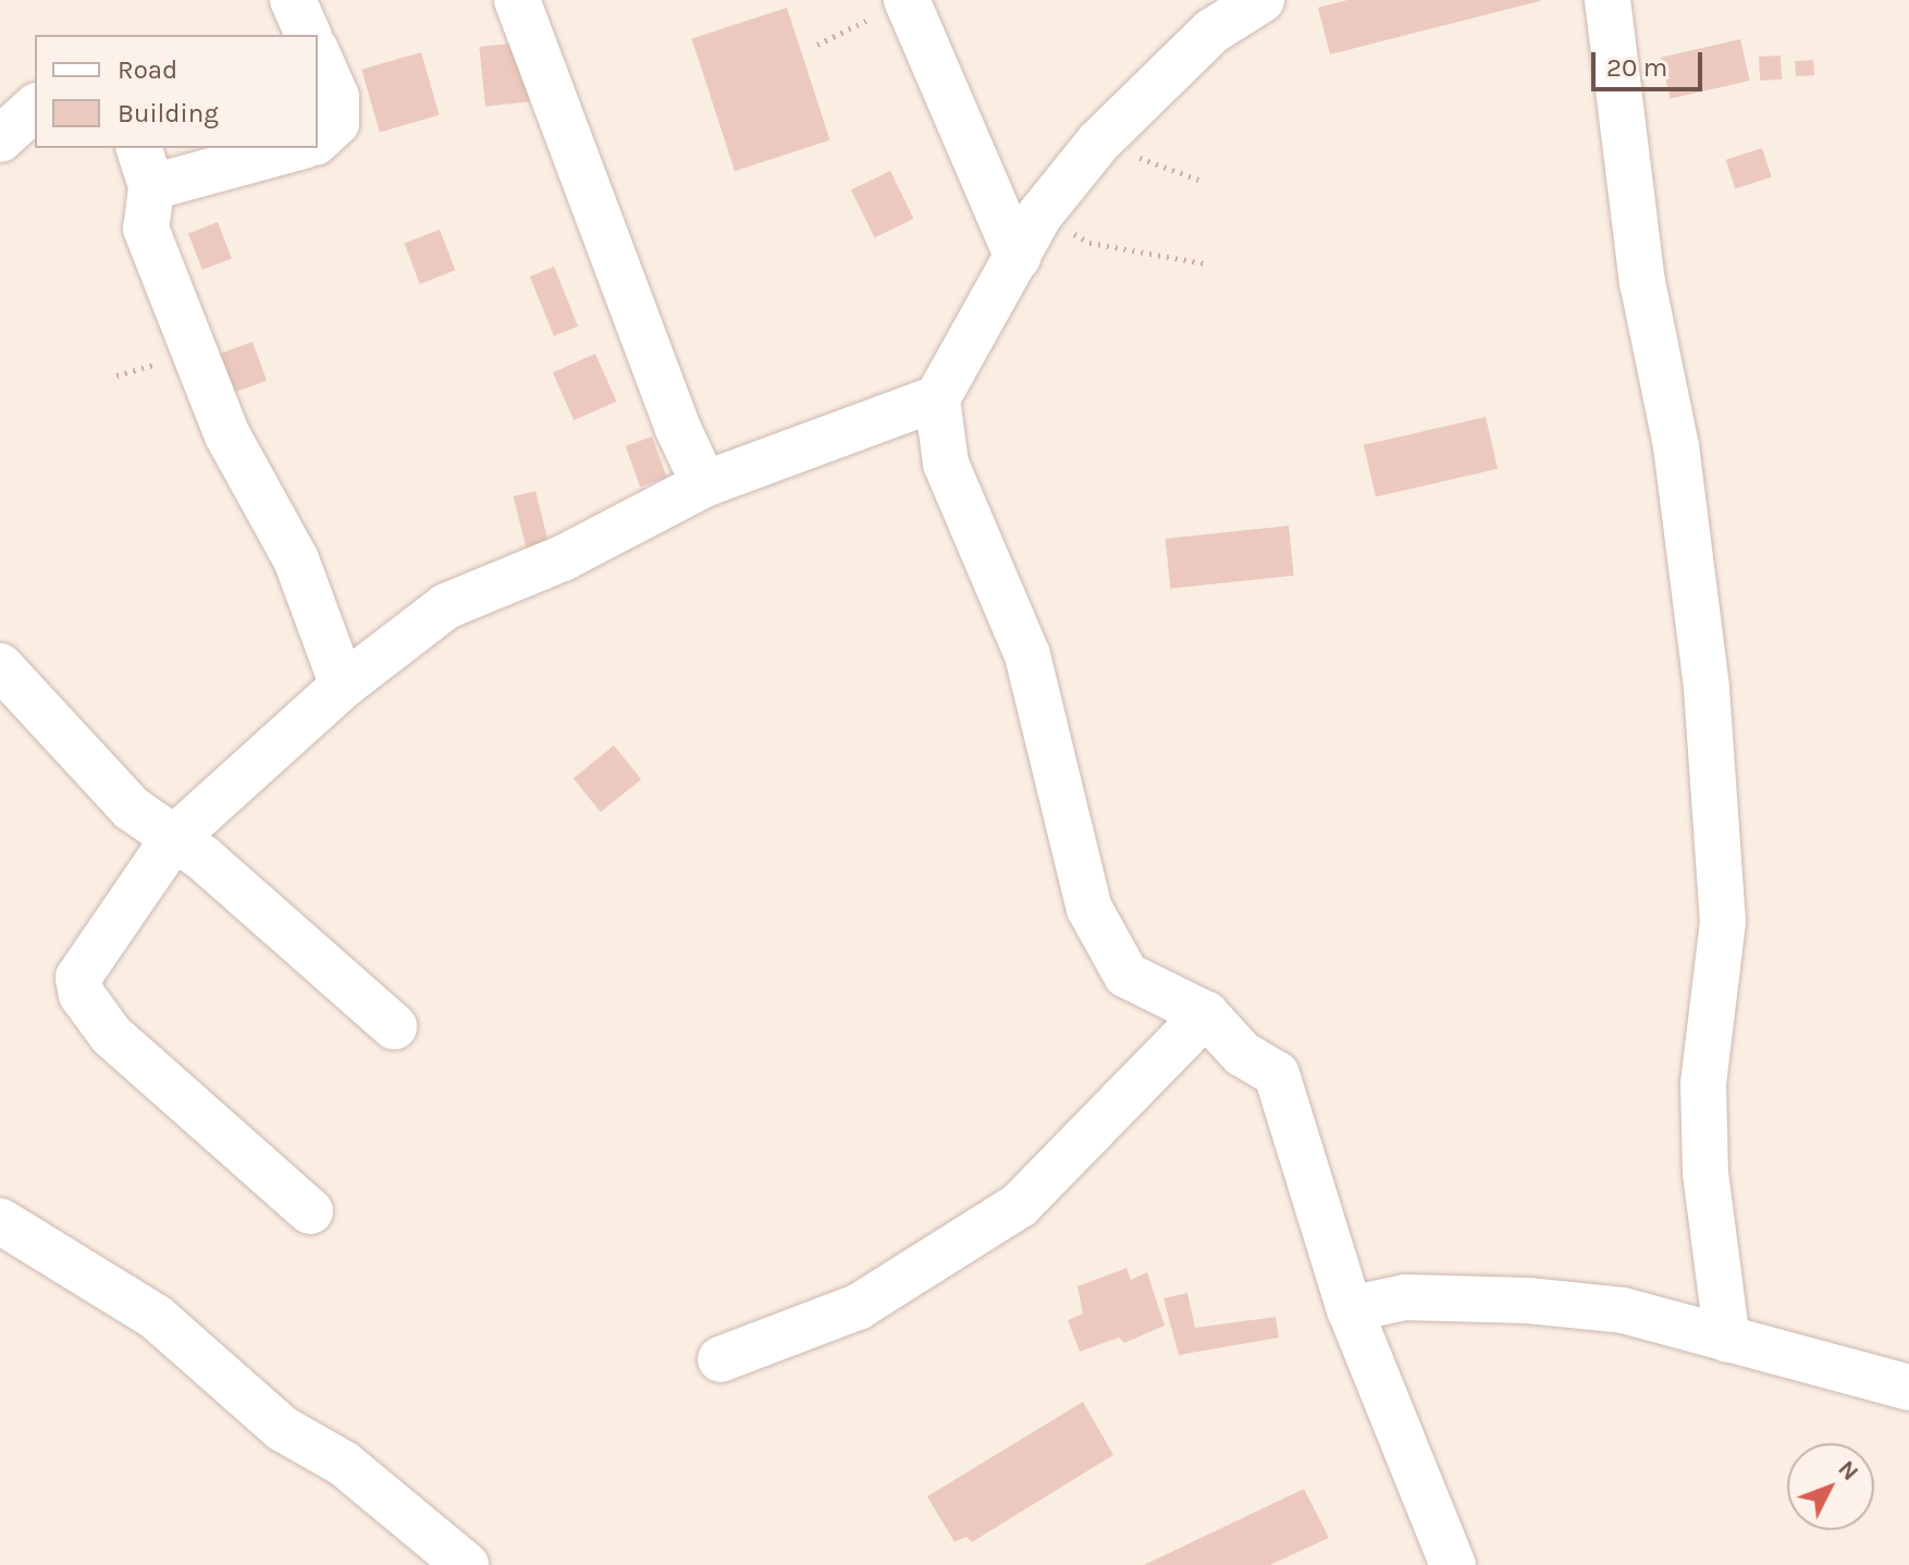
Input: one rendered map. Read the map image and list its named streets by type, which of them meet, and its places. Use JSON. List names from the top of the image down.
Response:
{
  "legend": ["Road", "Building"],
  "scale_bar": "20 m",
  "north": "top right"
}
